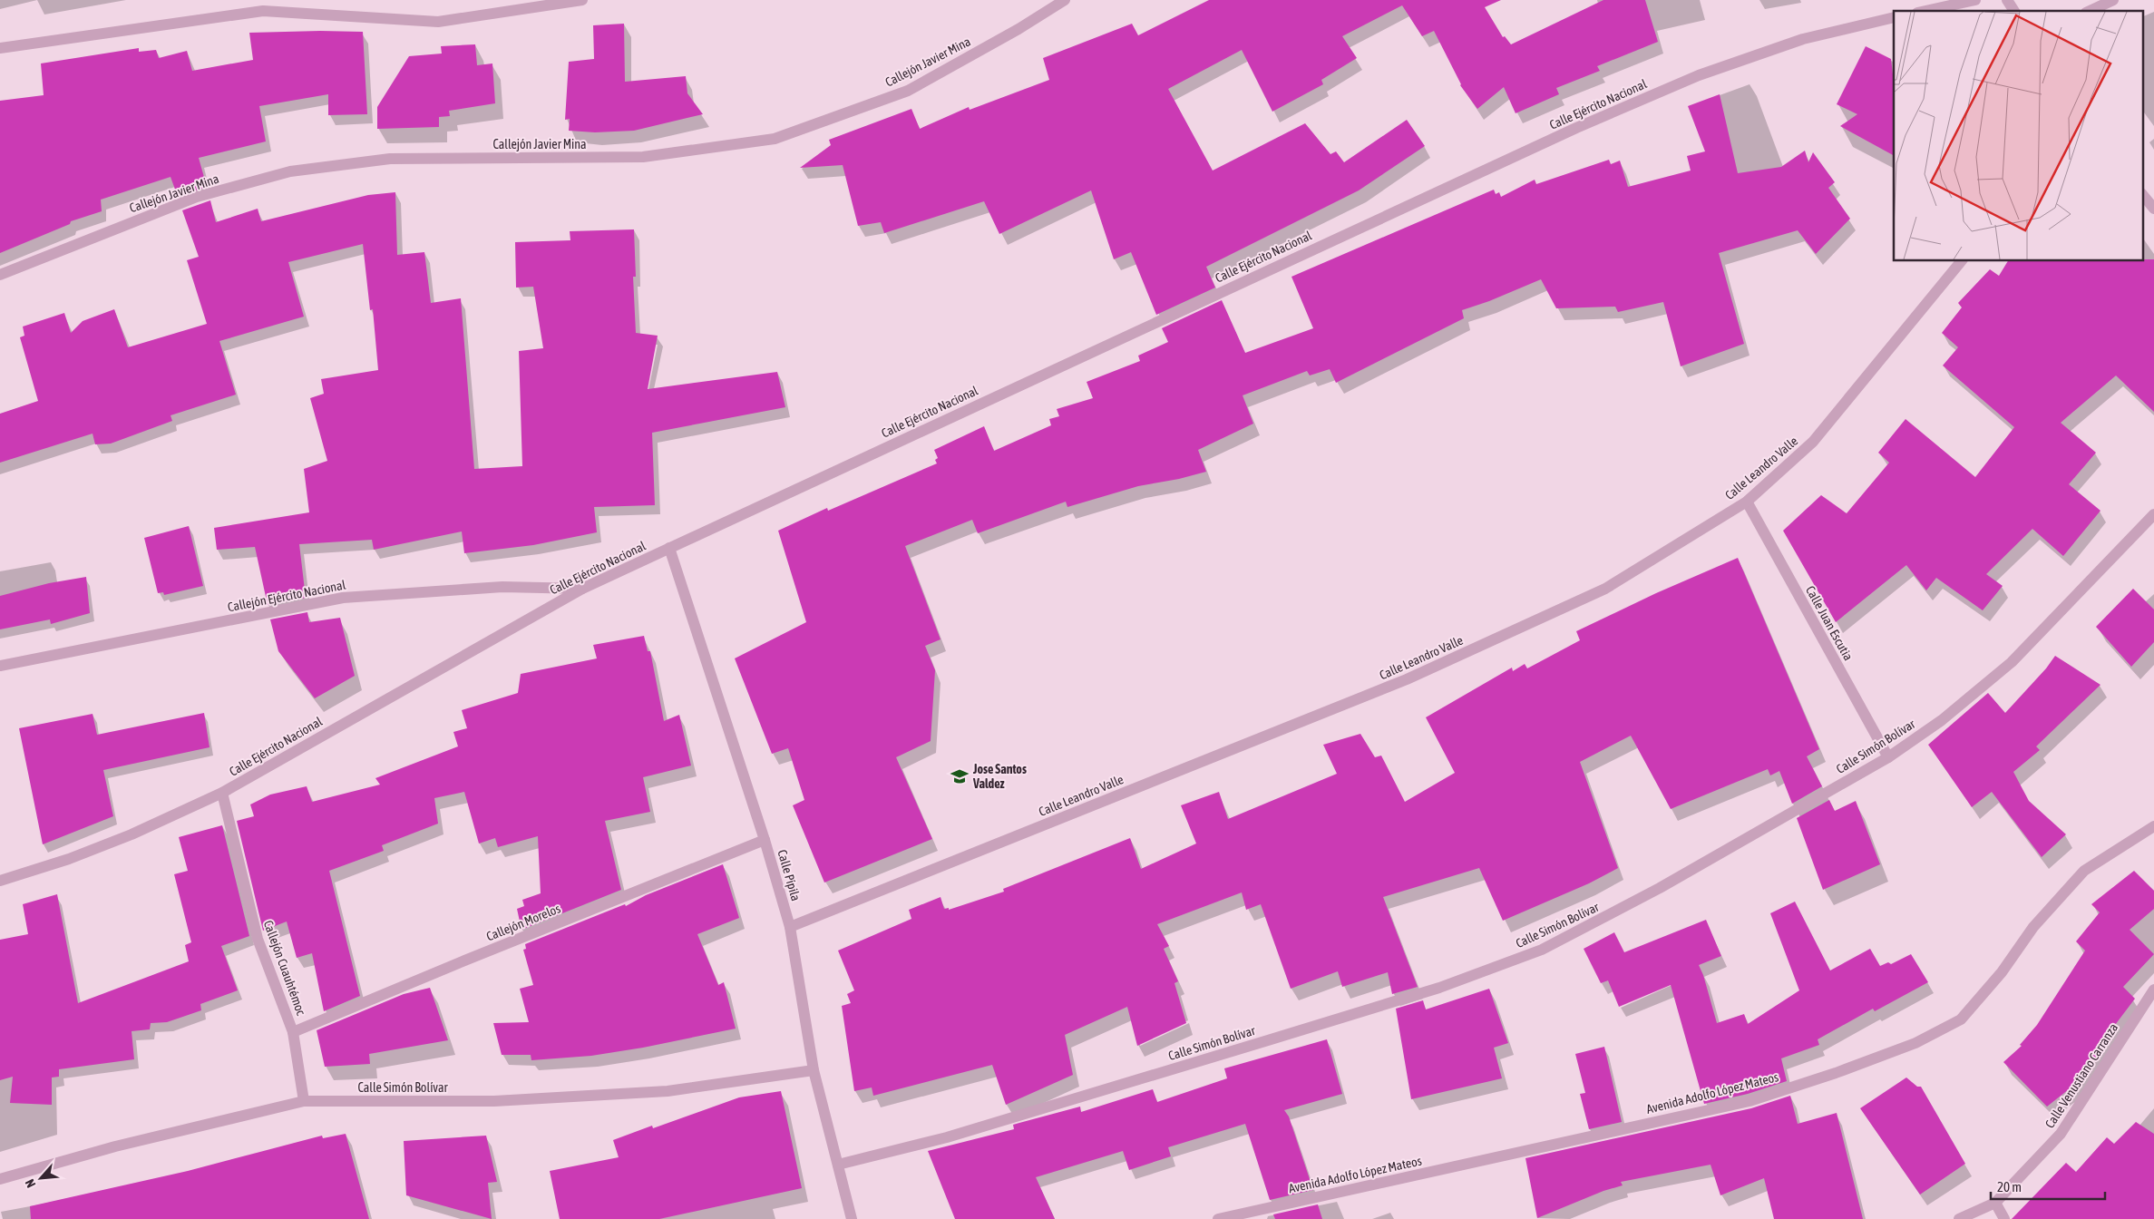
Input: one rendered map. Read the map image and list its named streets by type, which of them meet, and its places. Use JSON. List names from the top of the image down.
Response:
{
  "streets": {
    "street": [
      "Callejón Javier Mina",
      "Calle Ejército Nacional",
      "Calle Leandro Valle",
      "Callejón Ejército Nacional",
      "Calle Juan Escutia",
      "Calle Simón Bolívar",
      "Calle Pípila",
      "Callejón Morelos",
      "Callejón Cuauhtémoc",
      "Calle Venustiano Carranza",
      "Avenida Adolfo López Mateos"
    ]
  },
  "crossings": [
    ["Calle Ejército Nacional", "Callejón Ejército Nacional"],
    ["Calle Ejército Nacional", "Calle Pípila"],
    ["Calle Ejército Nacional", "Callejón Cuauhtémoc"],
    ["Calle Leandro Valle", "Calle Juan Escutia"],
    ["Calle Leandro Valle", "Calle Pípila"],
    ["Calle Juan Escutia", "Calle Simón Bolívar"],
    ["Calle Simón Bolívar", "Calle Pípila"],
    ["Calle Simón Bolívar", "Callejón Cuauhtémoc"],
    ["Calle Pípila", "Callejón Morelos"],
    ["Callejón Morelos", "Callejón Cuauhtémoc"]
  ],
  "places": {
    "school or university": ["Jose Santos Valdez"]
  },
  "scale_bar": "20 m",
  "north": "bottom left"
}
